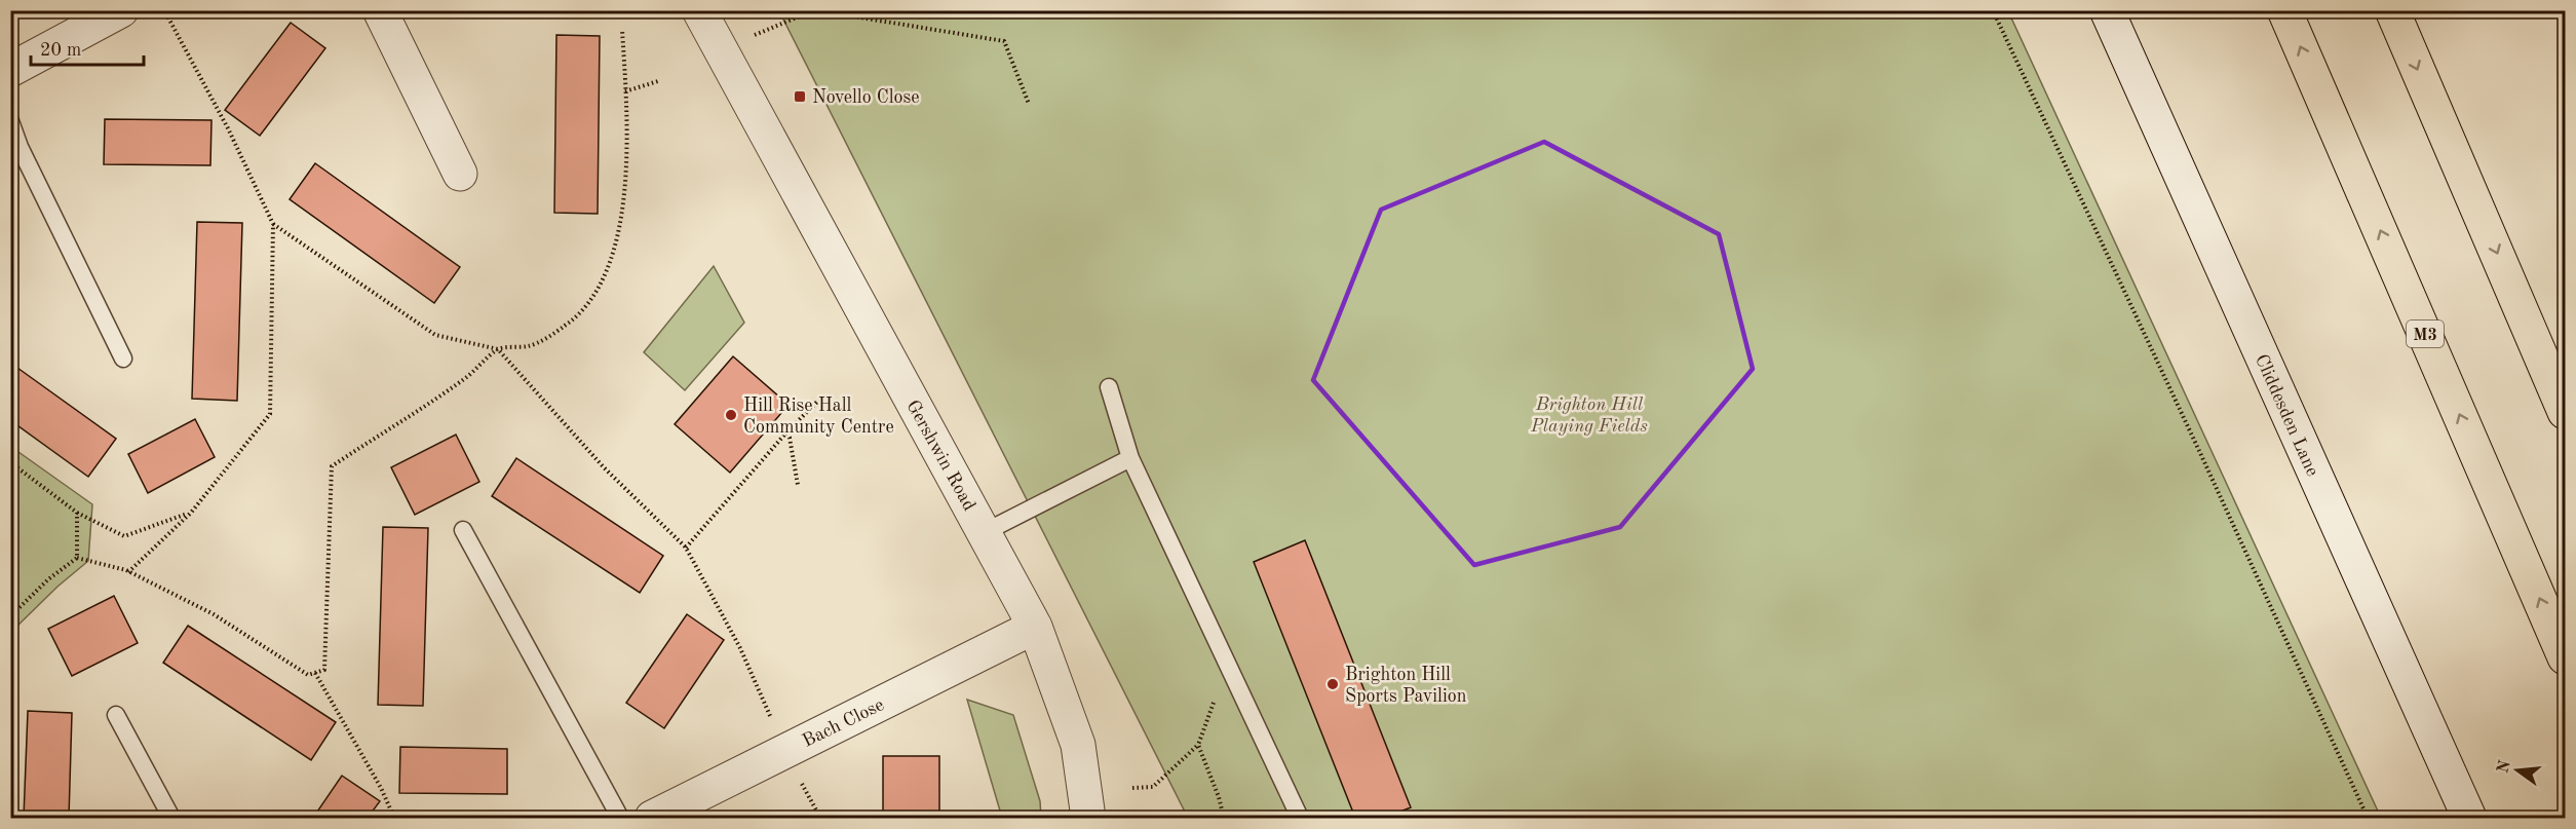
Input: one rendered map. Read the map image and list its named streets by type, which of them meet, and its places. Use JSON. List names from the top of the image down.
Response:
{
  "streets": {
    "highway": ["M3"],
    "street": ["Cliddesden Lane", "Gershwin Road", "Bach Close"]
  },
  "crossings": [
    ["Gershwin Road", "Bach Close"]
  ],
  "parks": ["Brighton Hill Playing Fields"],
  "places": {
    "transit": ["Novello Close"],
    "other": ["Hill Rise Hall Community Centre", "Brighton Hill Sports Pavilion"]
  },
  "scale_bar": "20 m",
  "north": "left"
}
